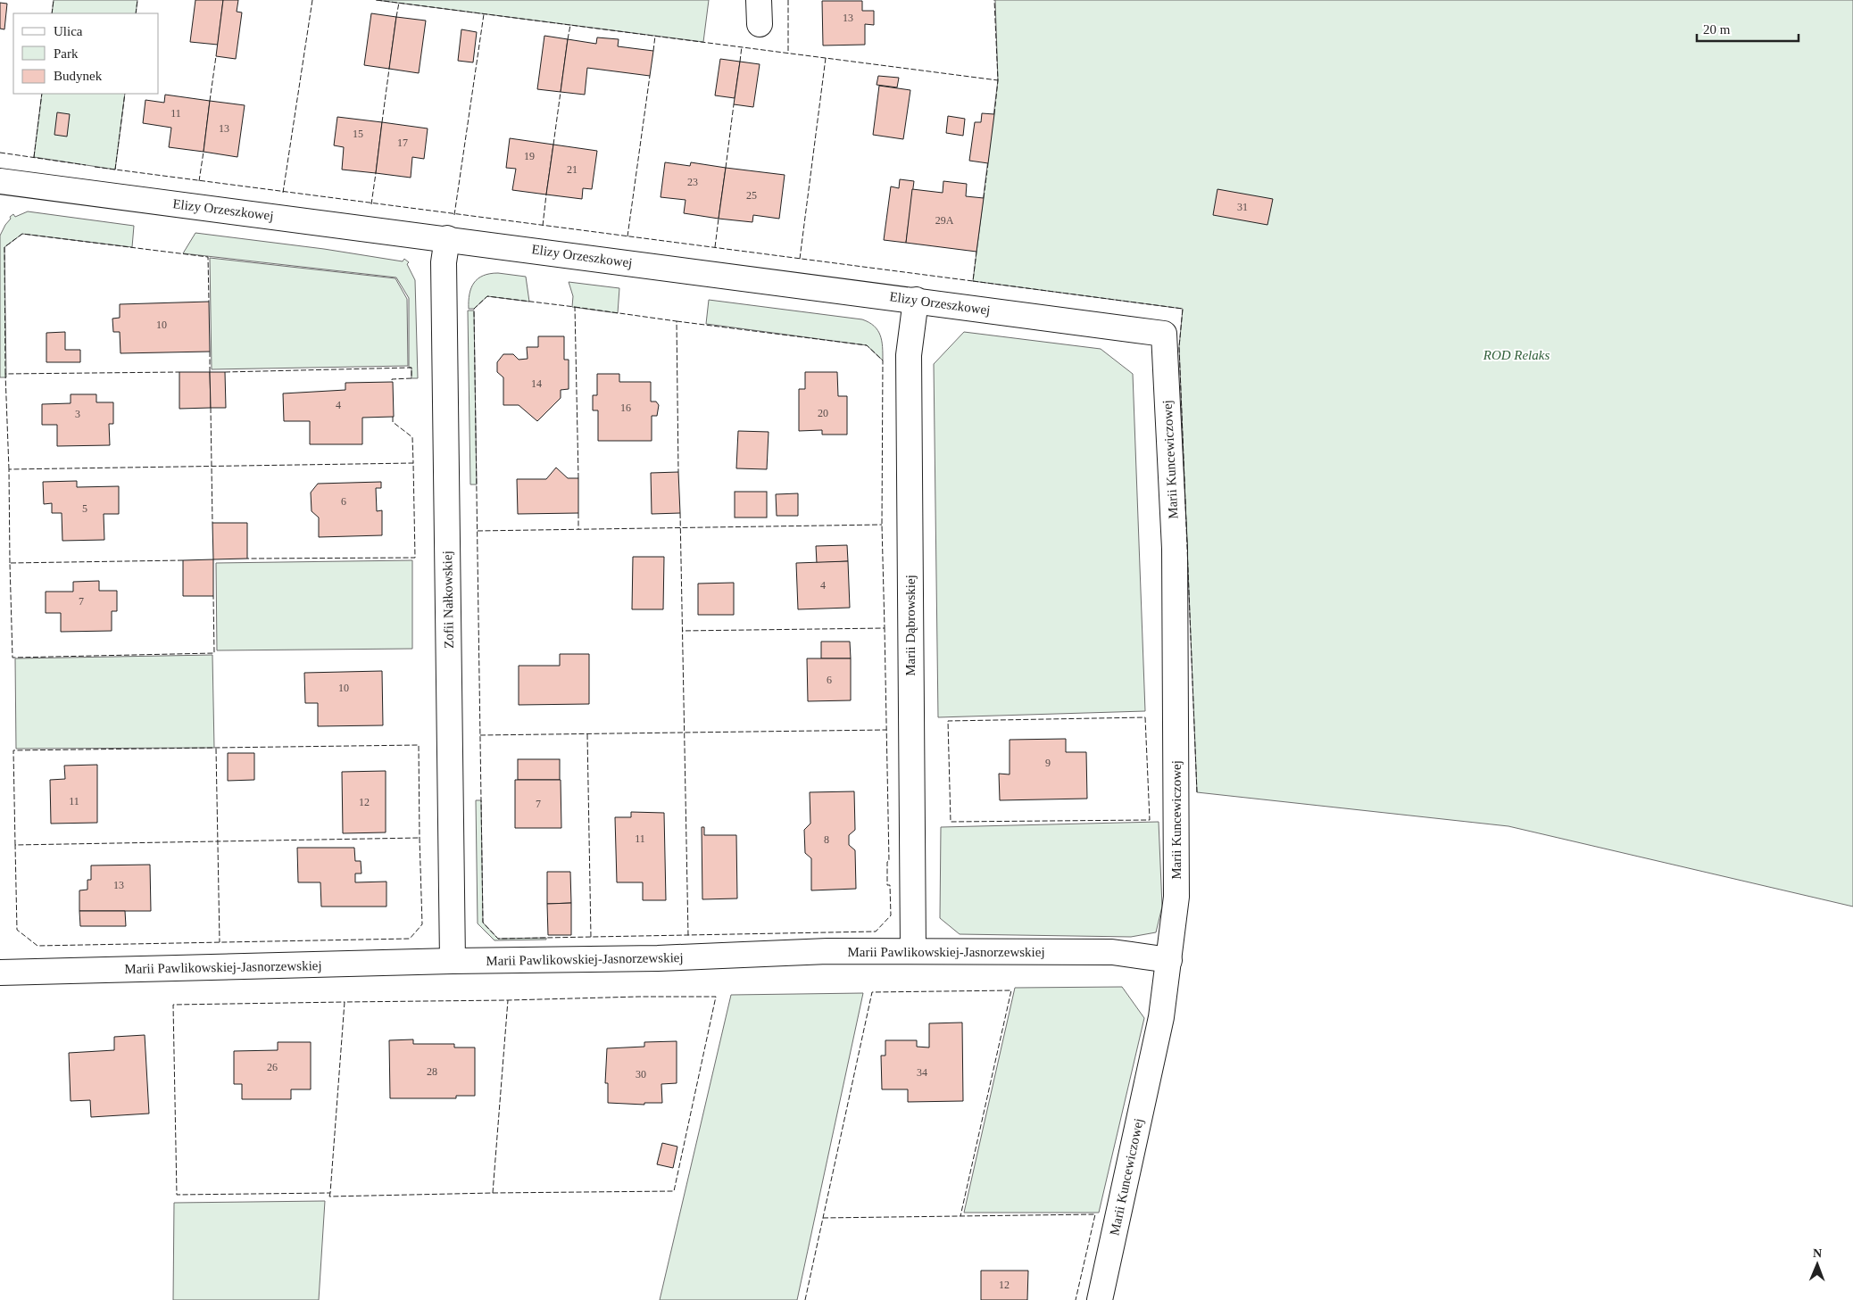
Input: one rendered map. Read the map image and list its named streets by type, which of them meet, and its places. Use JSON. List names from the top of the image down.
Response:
{
  "streets": {
    "street": [
      "Elizy Orzeszkowej",
      "Marii Kuncewiczowej",
      "Zofii Nałkowskiej",
      "Marii Dąbrowskiej",
      "Marii Pawlikowskiej-Jasnorzewskiej"
    ]
  },
  "crossings": [
    ["Elizy Orzeszkowej", "Marii Kuncewiczowej"],
    ["Elizy Orzeszkowej", "Zofii Nałkowskiej"],
    ["Elizy Orzeszkowej", "Marii Dąbrowskiej"],
    ["Marii Kuncewiczowej", "Marii Pawlikowskiej-Jasnorzewskiej"],
    ["Zofii Nałkowskiej", "Marii Pawlikowskiej-Jasnorzewskiej"],
    ["Marii Dąbrowskiej", "Marii Pawlikowskiej-Jasnorzewskiej"]
  ],
  "parks": ["ROD Relaks"],
  "house_numbers": [
    "13",
    "11",
    "13",
    "15",
    "17",
    "19",
    "21",
    "23",
    "25",
    "31",
    "29A",
    "10",
    "14",
    "4",
    "16",
    "20",
    "3",
    "6",
    "5",
    "4",
    "7",
    "6",
    "10",
    "9",
    "11",
    "12",
    "7",
    "11",
    "8",
    "13",
    "26",
    "28",
    "34",
    "30",
    "12"
  ],
  "legend": ["Ulica", "Park", "Budynek"],
  "scale_bar": "20 m",
  "north": "top"
}
